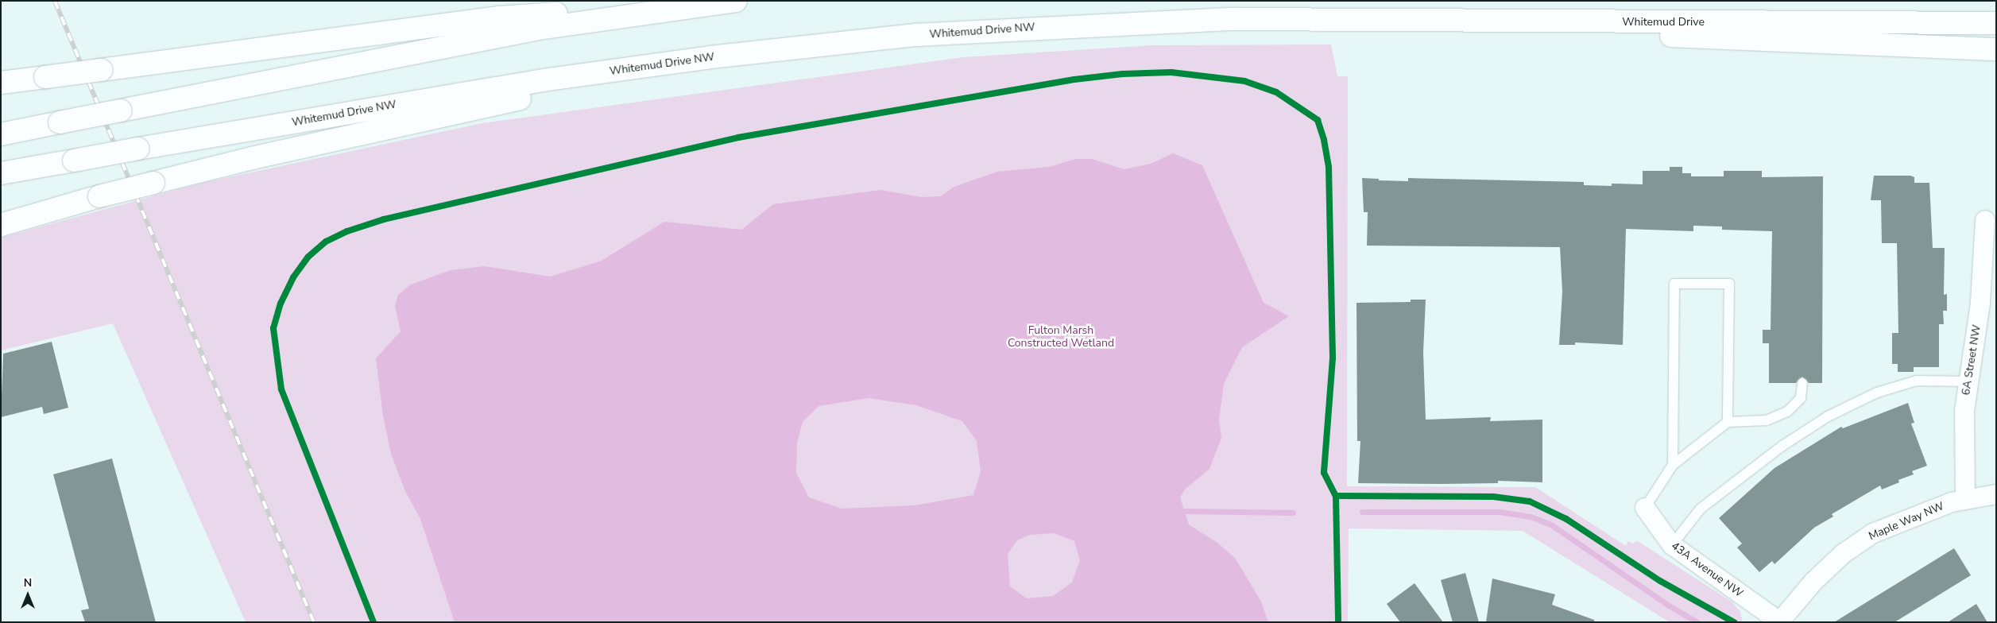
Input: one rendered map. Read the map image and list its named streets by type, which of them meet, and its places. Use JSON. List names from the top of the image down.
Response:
{
  "streets": {
    "highway": ["Whitemud Drive", "Whitemud Drive NW"],
    "street": ["6A Street NW", "Maple Way NW", "43A Avenue NW"]
  },
  "crossings": [
    ["Whitemud Drive", "Whitemud Drive NW"],
    ["6A Street NW", "Maple Way NW"],
    ["Maple Way NW", "43A Avenue NW"]
  ],
  "parks": ["Fulton Marsh Constructed Wetland"],
  "north": "top"
}
